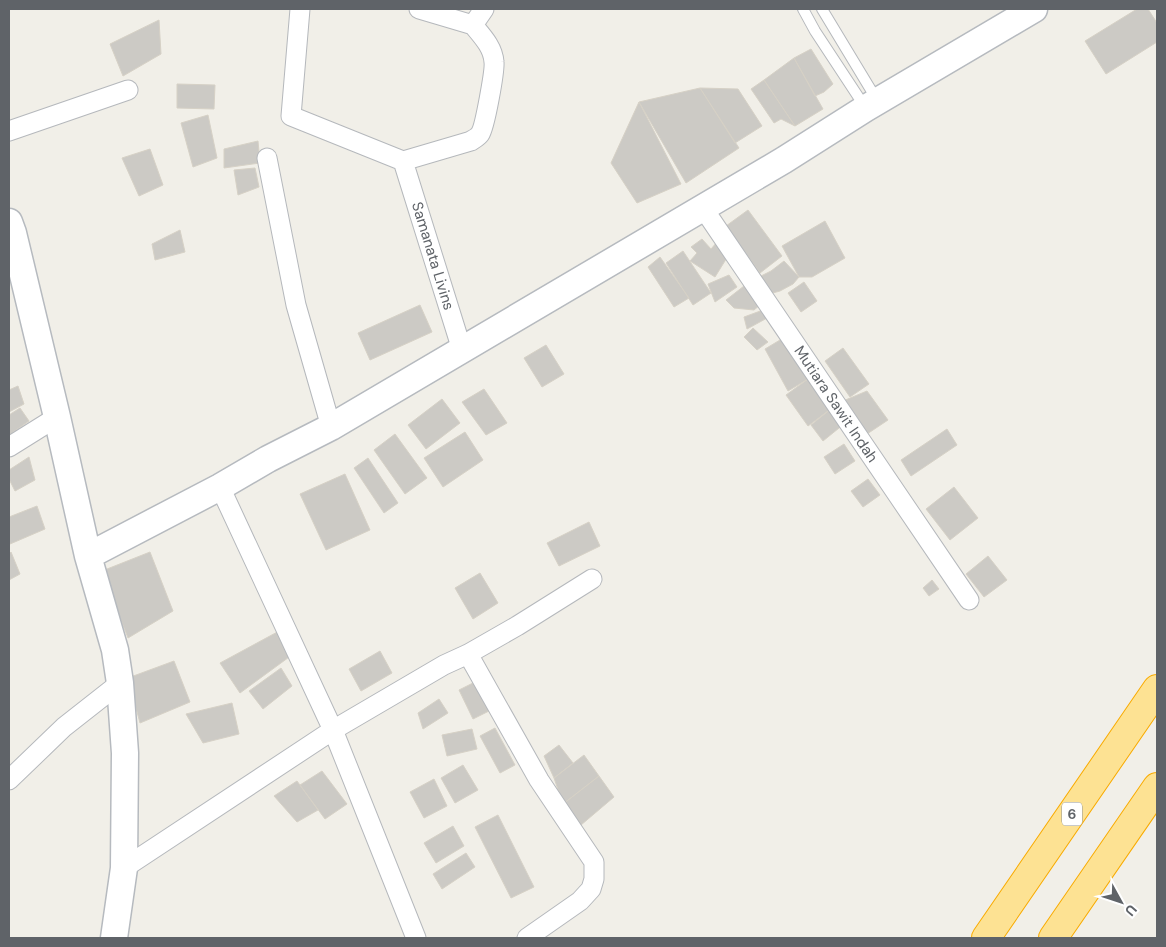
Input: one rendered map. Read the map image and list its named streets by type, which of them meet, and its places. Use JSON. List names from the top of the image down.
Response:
{
  "streets": {
    "highway": ["6"],
    "street": ["Samanata Livins", "Mutiara Sawit Indah"]
  },
  "north": "bottom right"
}
